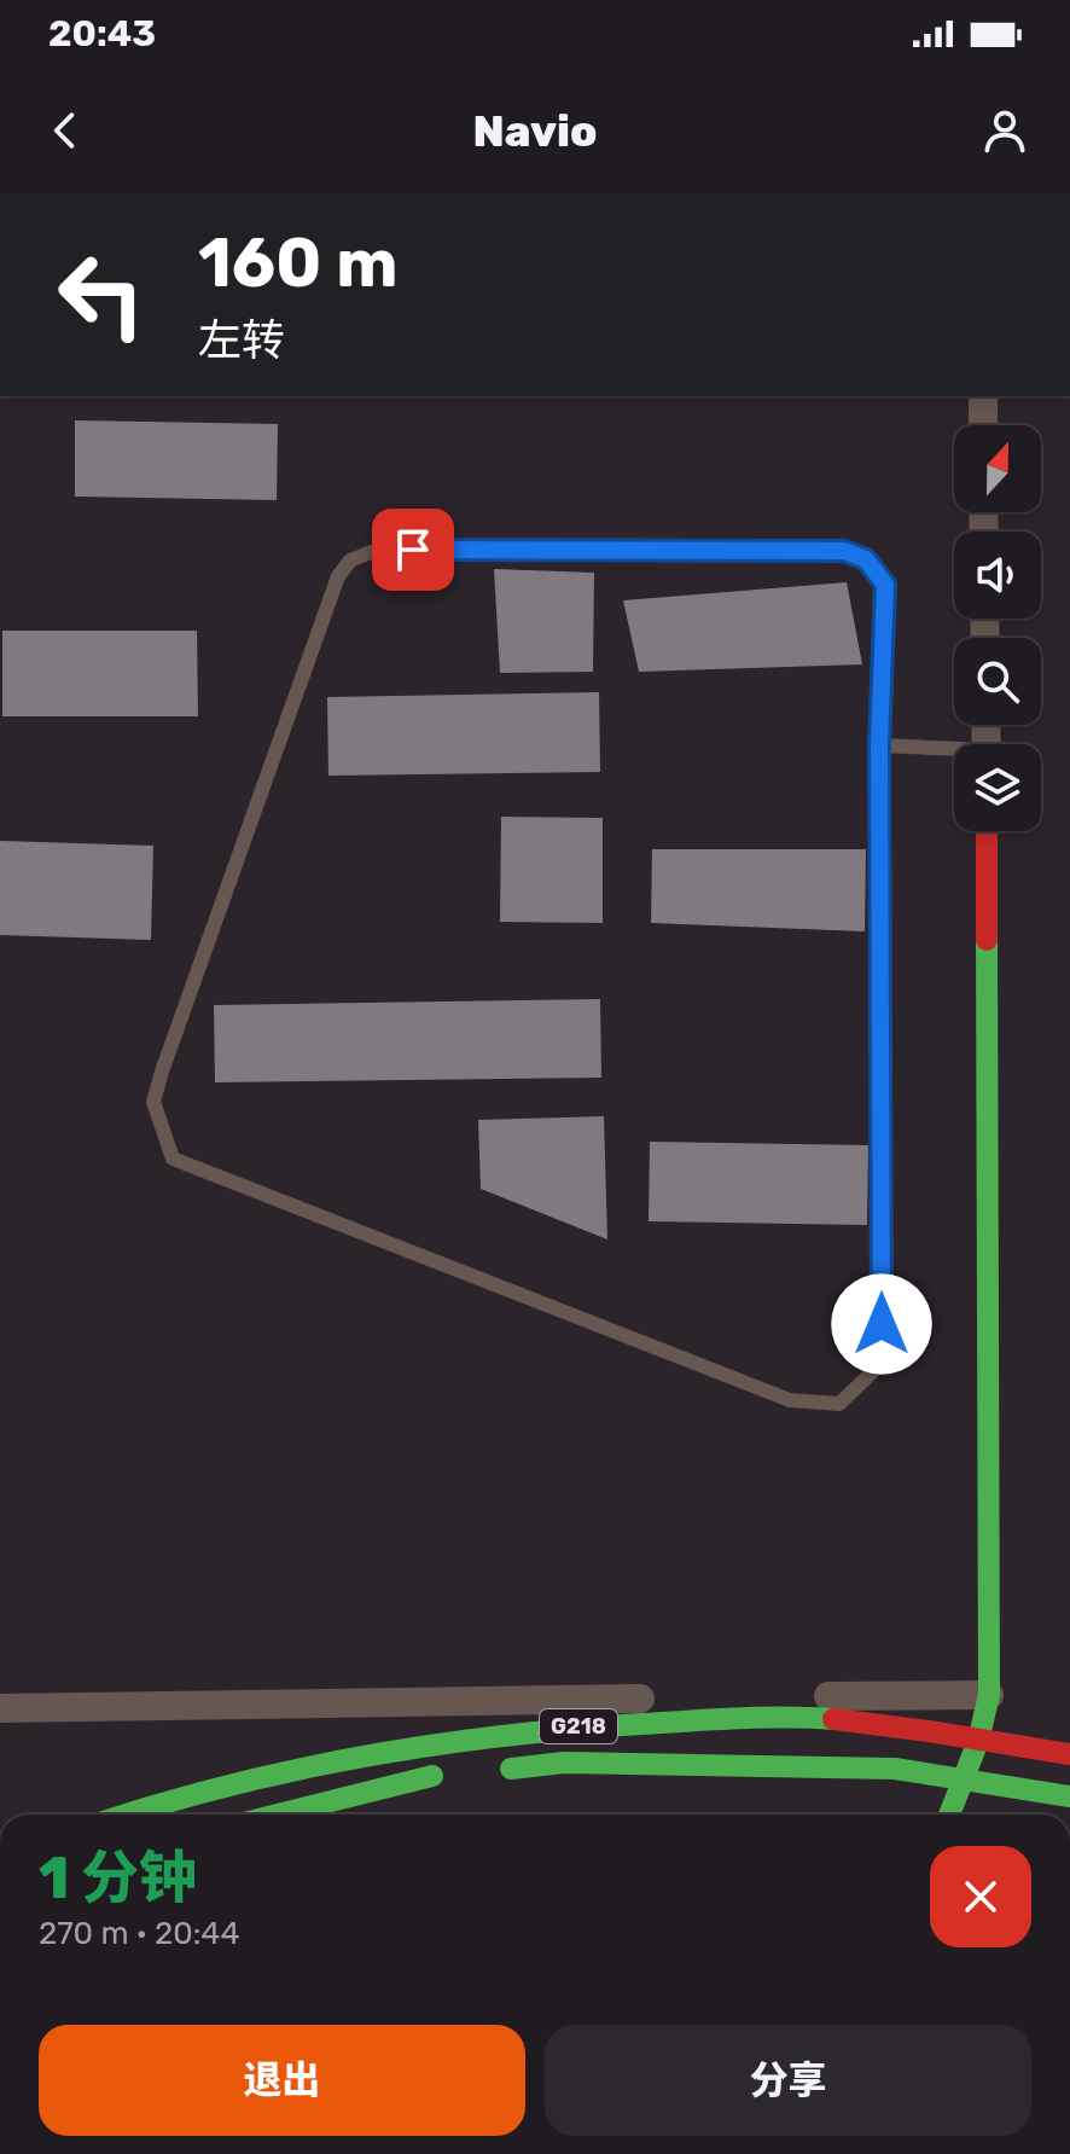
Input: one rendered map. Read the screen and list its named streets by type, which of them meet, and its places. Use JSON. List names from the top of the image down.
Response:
{
  "streets": {
    "main road": ["G218"]
  },
  "north": "top",
  "page": {
    "status": "20:43",
    "header": "Navio",
    "turn": ["160 m", "左转"],
    "heading": ["1 分钟", "270 m · 20:44"],
    "buttons": ["退出", "分享"]
  }
}
